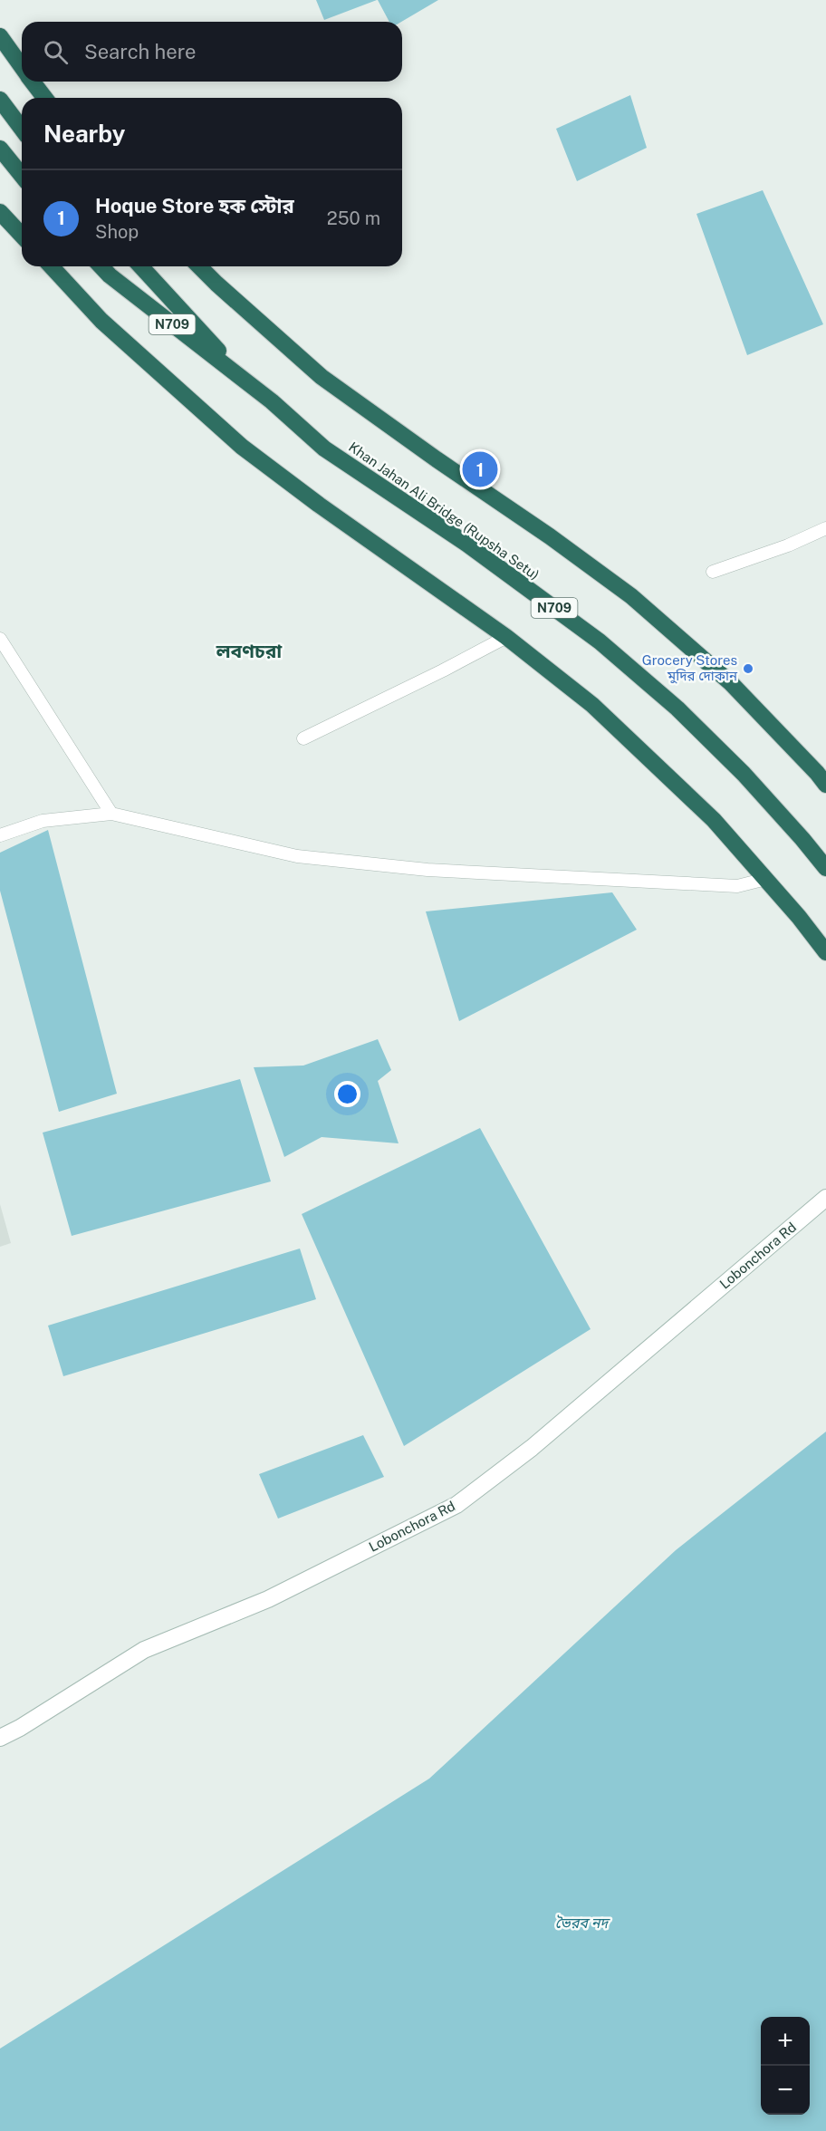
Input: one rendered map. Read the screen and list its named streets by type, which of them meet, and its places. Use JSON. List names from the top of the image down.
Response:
{
  "streets": {
    "highway": ["N709", "Khan Jahan Ali Bridge (Rupsha Setu)"],
    "street": ["Lobonchora Rd"]
  },
  "crossings": [
    ["N709", "Khan Jahan Ali Bridge (Rupsha Setu)"]
  ],
  "districts": ["লবণচরা"],
  "water": ["ভৈরব নদ"],
  "places": ["Grocery Stores মুদির দোকান"],
  "page": {
    "search": "Search here",
    "heading": "Nearby",
    "list": [
      {
        "mark": "1",
        "name": "Hoque Store হক স্টোর",
        "note": "Shop",
        "value": "250 m"
      }
    ],
    "pins": "1",
    "map_buttons": ["+", "−"]
  }
}
